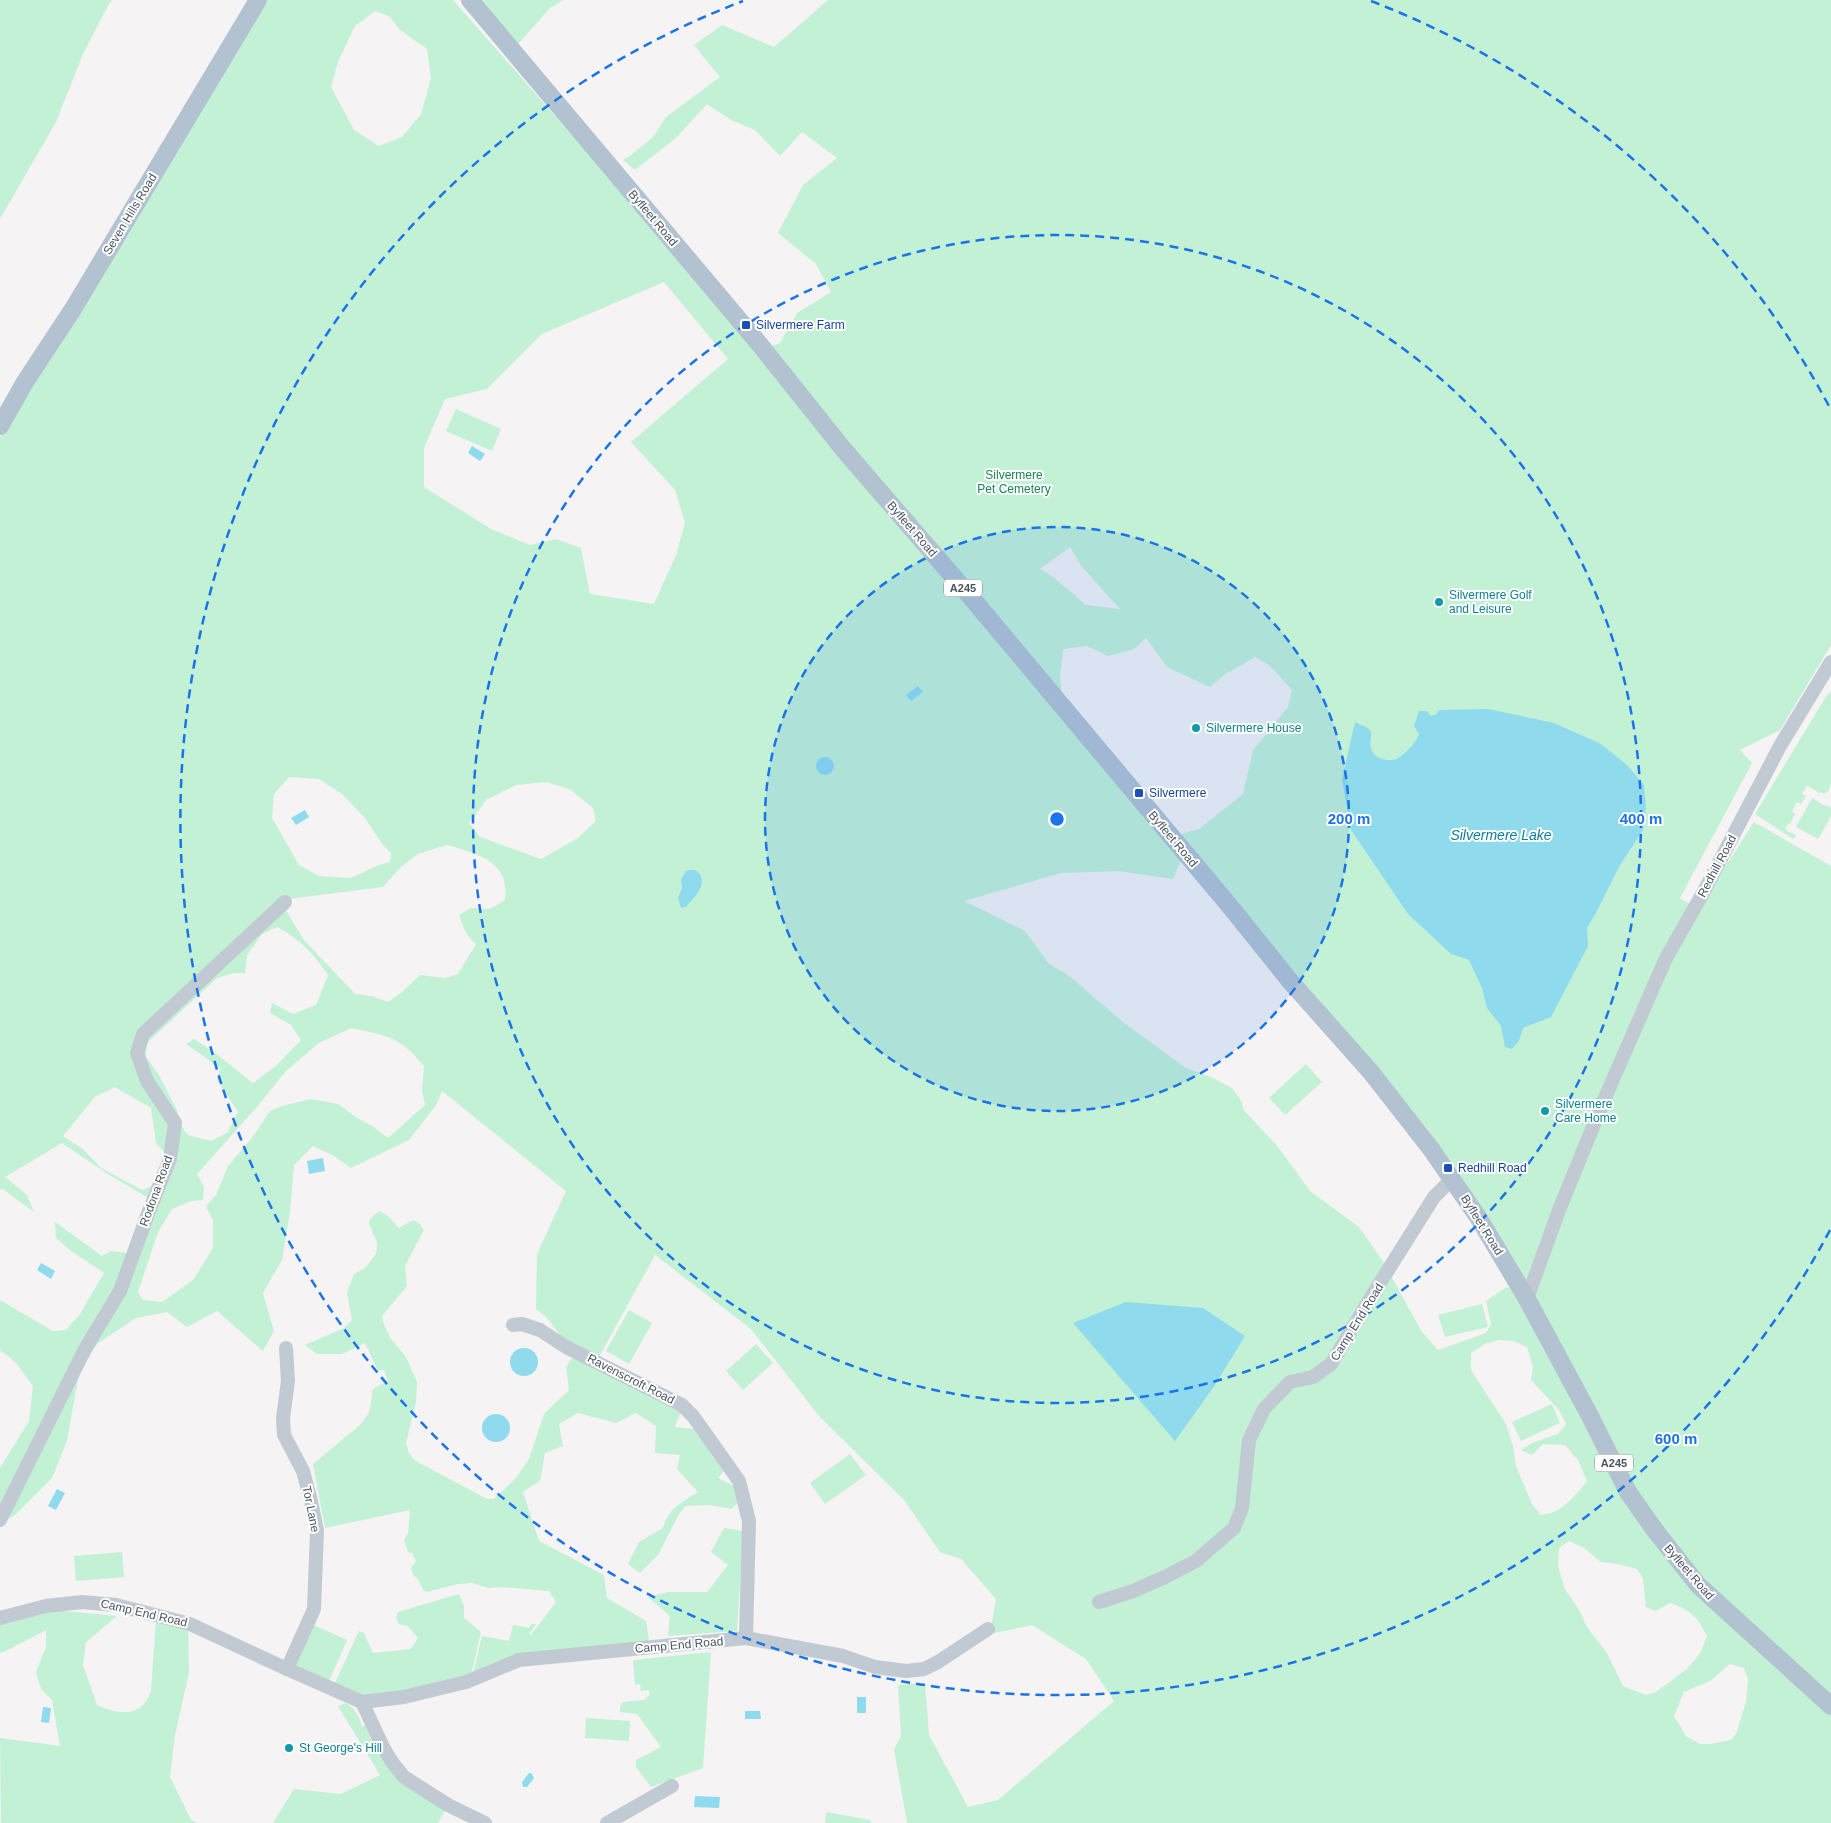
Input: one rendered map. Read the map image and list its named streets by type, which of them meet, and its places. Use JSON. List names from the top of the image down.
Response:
{
  "streets": {
    "main road": ["Seven Hills Road", "Byfleet Road", "A245"],
    "street": [
      "Redhill Road",
      "Rodona Road",
      "Camp End Road",
      "Ravenscroft Road",
      "Tor Lane"
    ]
  },
  "crossings": [
    ["Byfleet Road", "Redhill Road"],
    ["Byfleet Road", "Camp End Road"],
    ["Camp End Road", "Ravenscroft Road"],
    ["Camp End Road", "Tor Lane"]
  ],
  "water": ["Silvermere Lake"],
  "parks": ["Silvermere Pet Cemetery"],
  "places": {
    "transit": ["Silvermere Farm", "Silvermere", "Redhill Road"],
    "other": [
      "Silvermere Golf and Leisure",
      "Silvermere House",
      "Silvermere Care Home",
      "St George's Hill"
    ]
  },
  "rings": ["200 m", "400 m", "600 m"]
}
